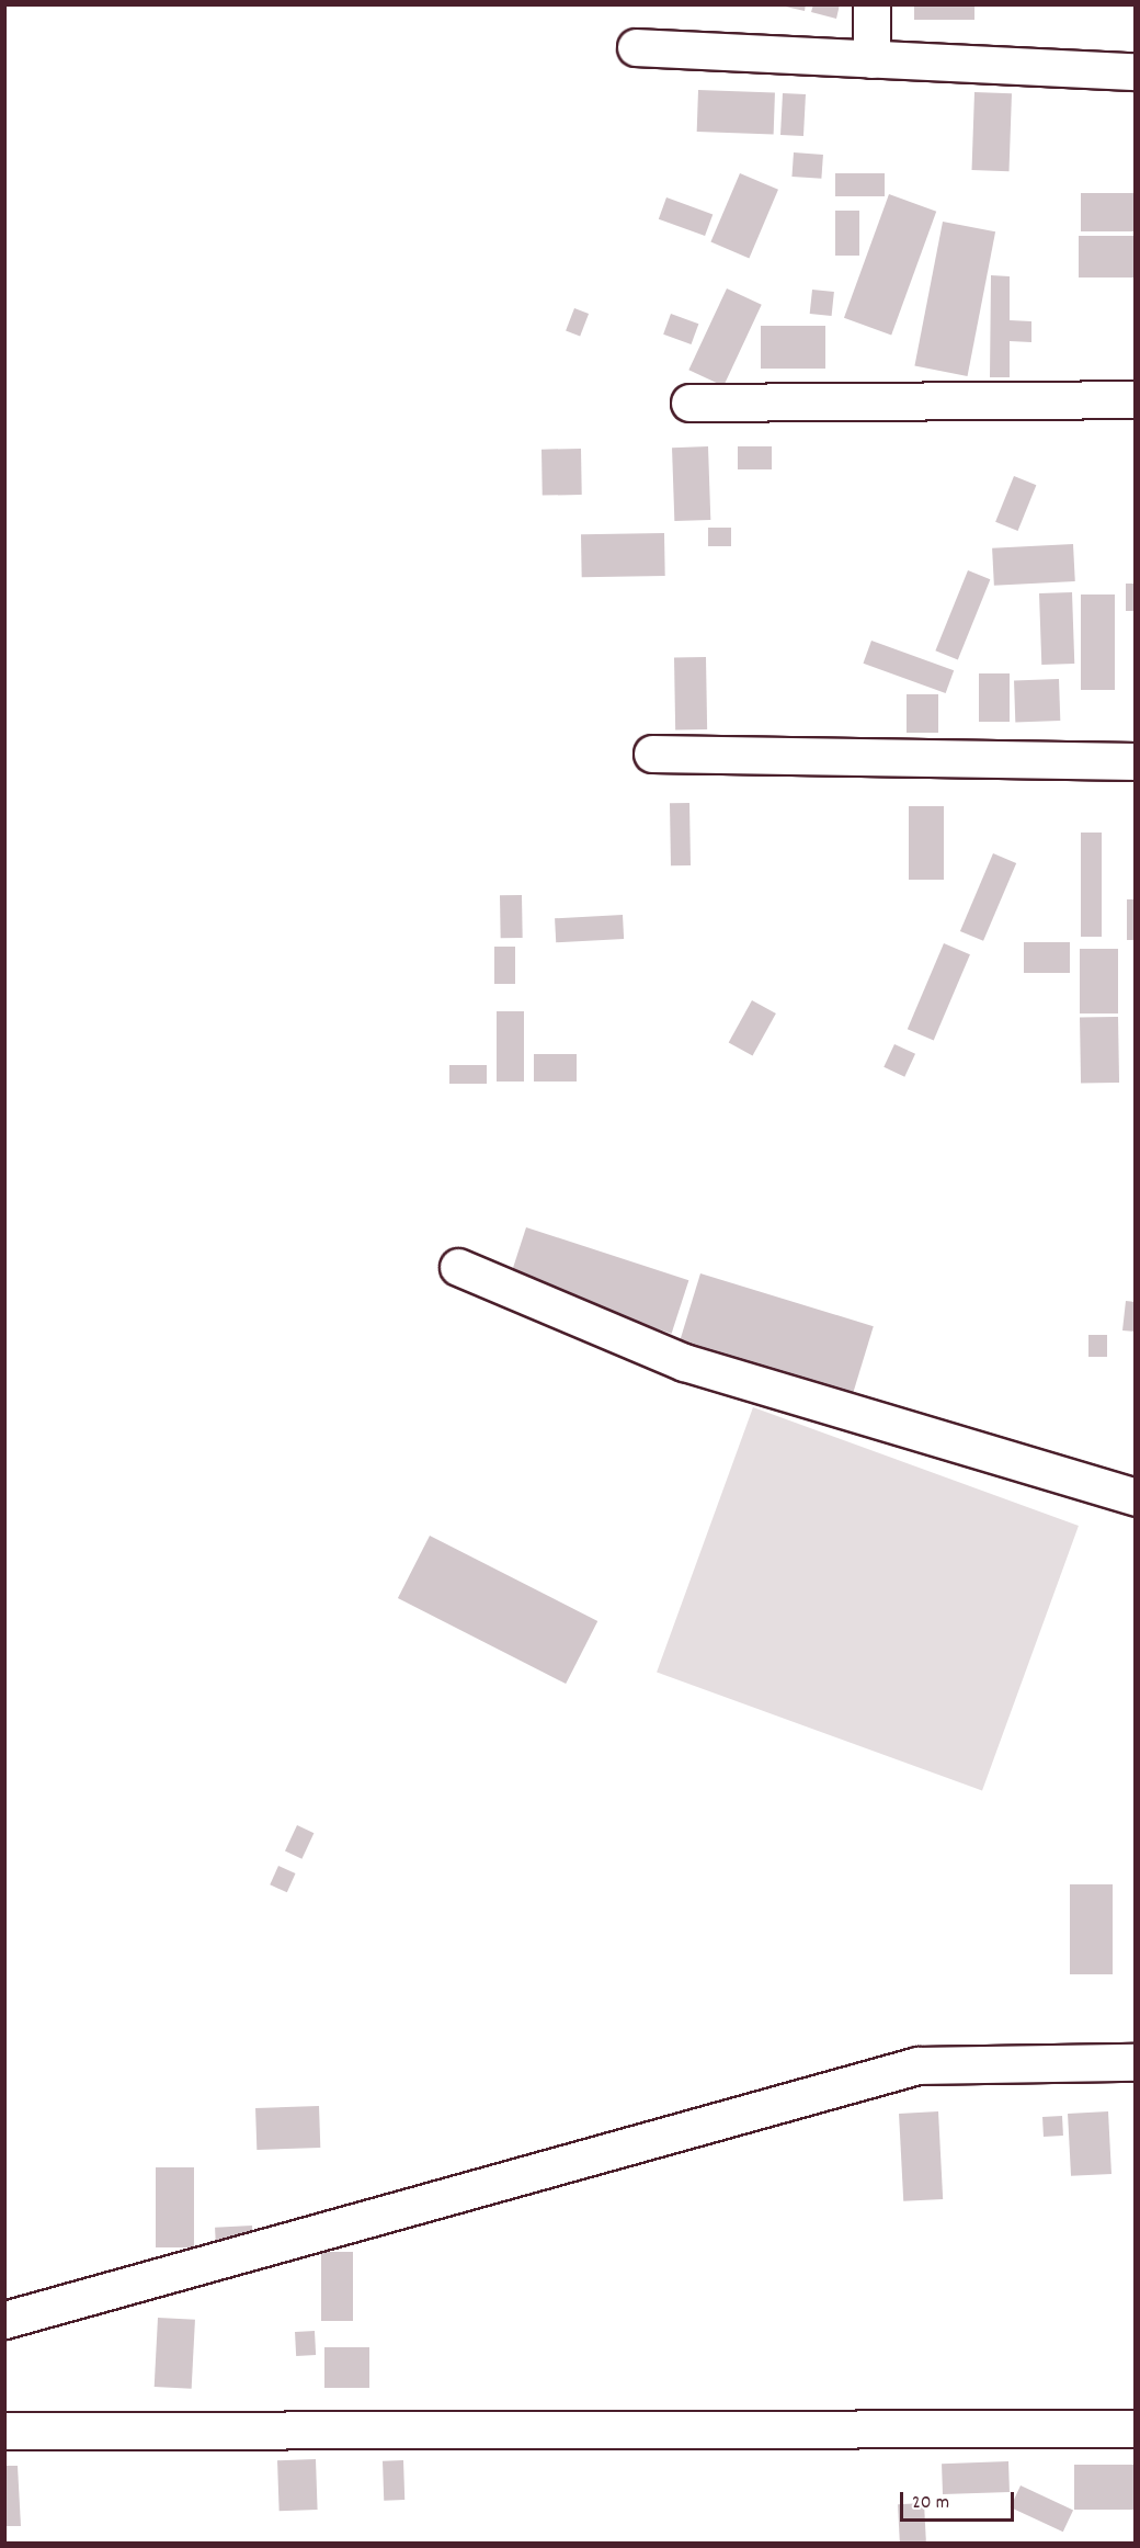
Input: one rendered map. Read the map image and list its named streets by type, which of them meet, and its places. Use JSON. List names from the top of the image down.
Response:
{
  "scale_bar": "20 m"
}
